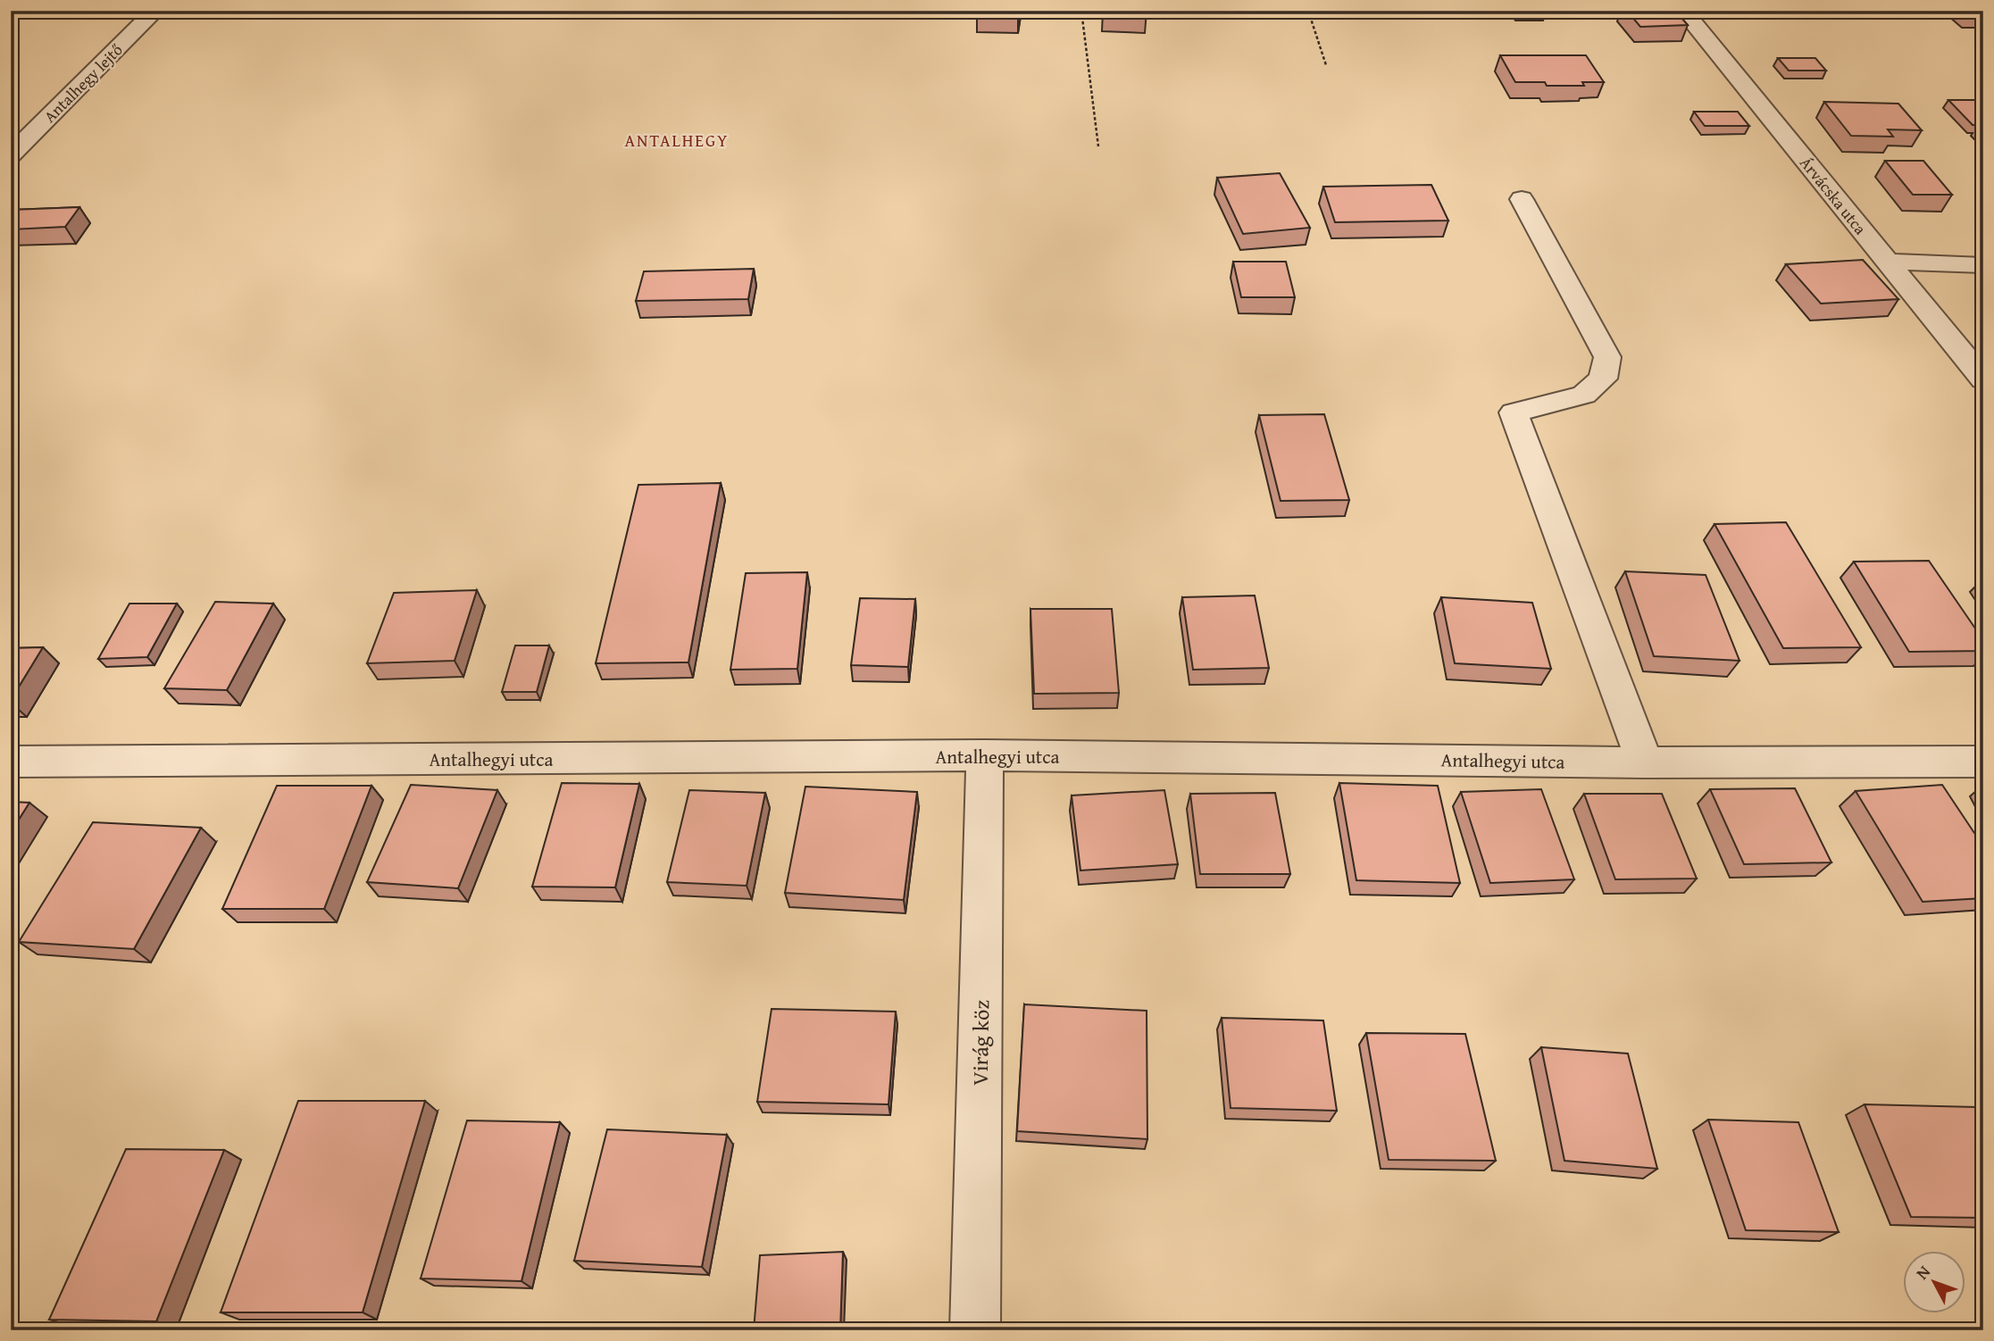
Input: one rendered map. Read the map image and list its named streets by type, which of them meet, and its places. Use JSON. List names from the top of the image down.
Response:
{
  "streets": {
    "street": [
      "Antalhegy lejtő",
      "Árvácska utca",
      "Antalhegyi utca",
      "Virág köz"
    ]
  },
  "crossings": [
    ["Antalhegyi utca", "Virág köz"]
  ],
  "districts": ["ANTALHEGY"],
  "north": "top left"
}
